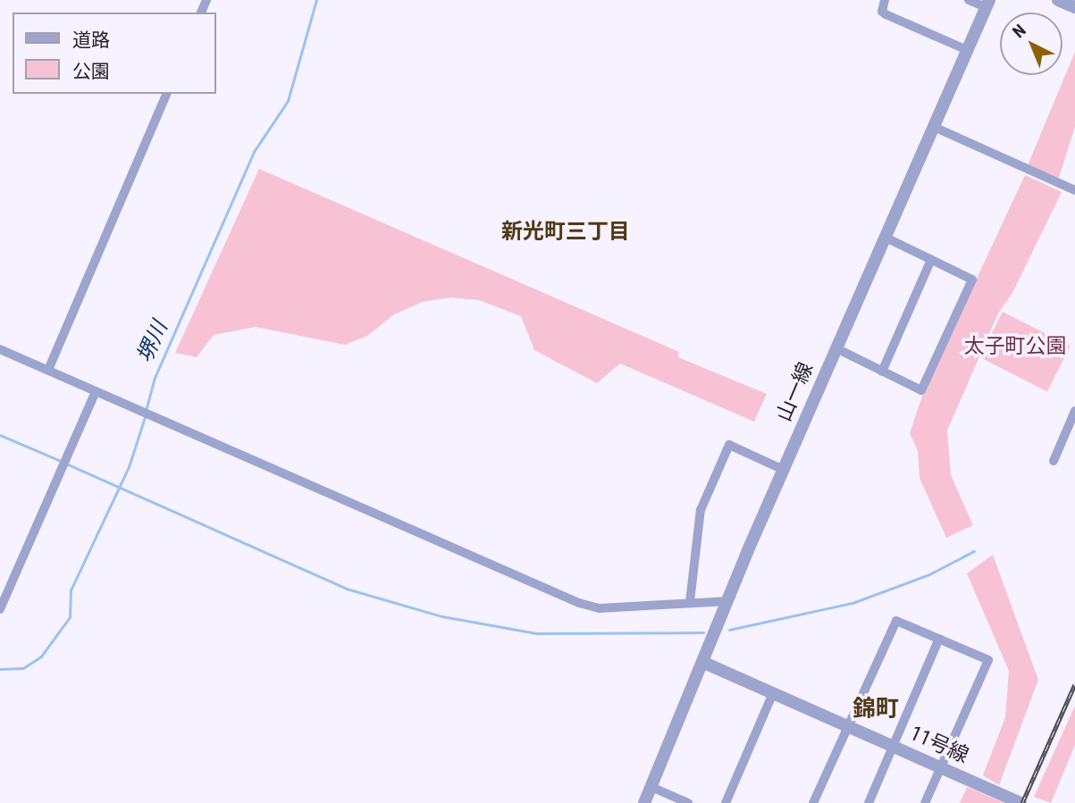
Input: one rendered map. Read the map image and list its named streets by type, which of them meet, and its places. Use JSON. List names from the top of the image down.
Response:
{
  "streets": {
    "street": ["山一線", "11号線"]
  },
  "crossings": [
    ["山一線", "11号線"]
  ],
  "districts": ["新光町三丁目", "錦町"],
  "water": ["堺川"],
  "parks": ["太子町公園"],
  "legend": ["道路", "公園"],
  "north": "top left"
}
